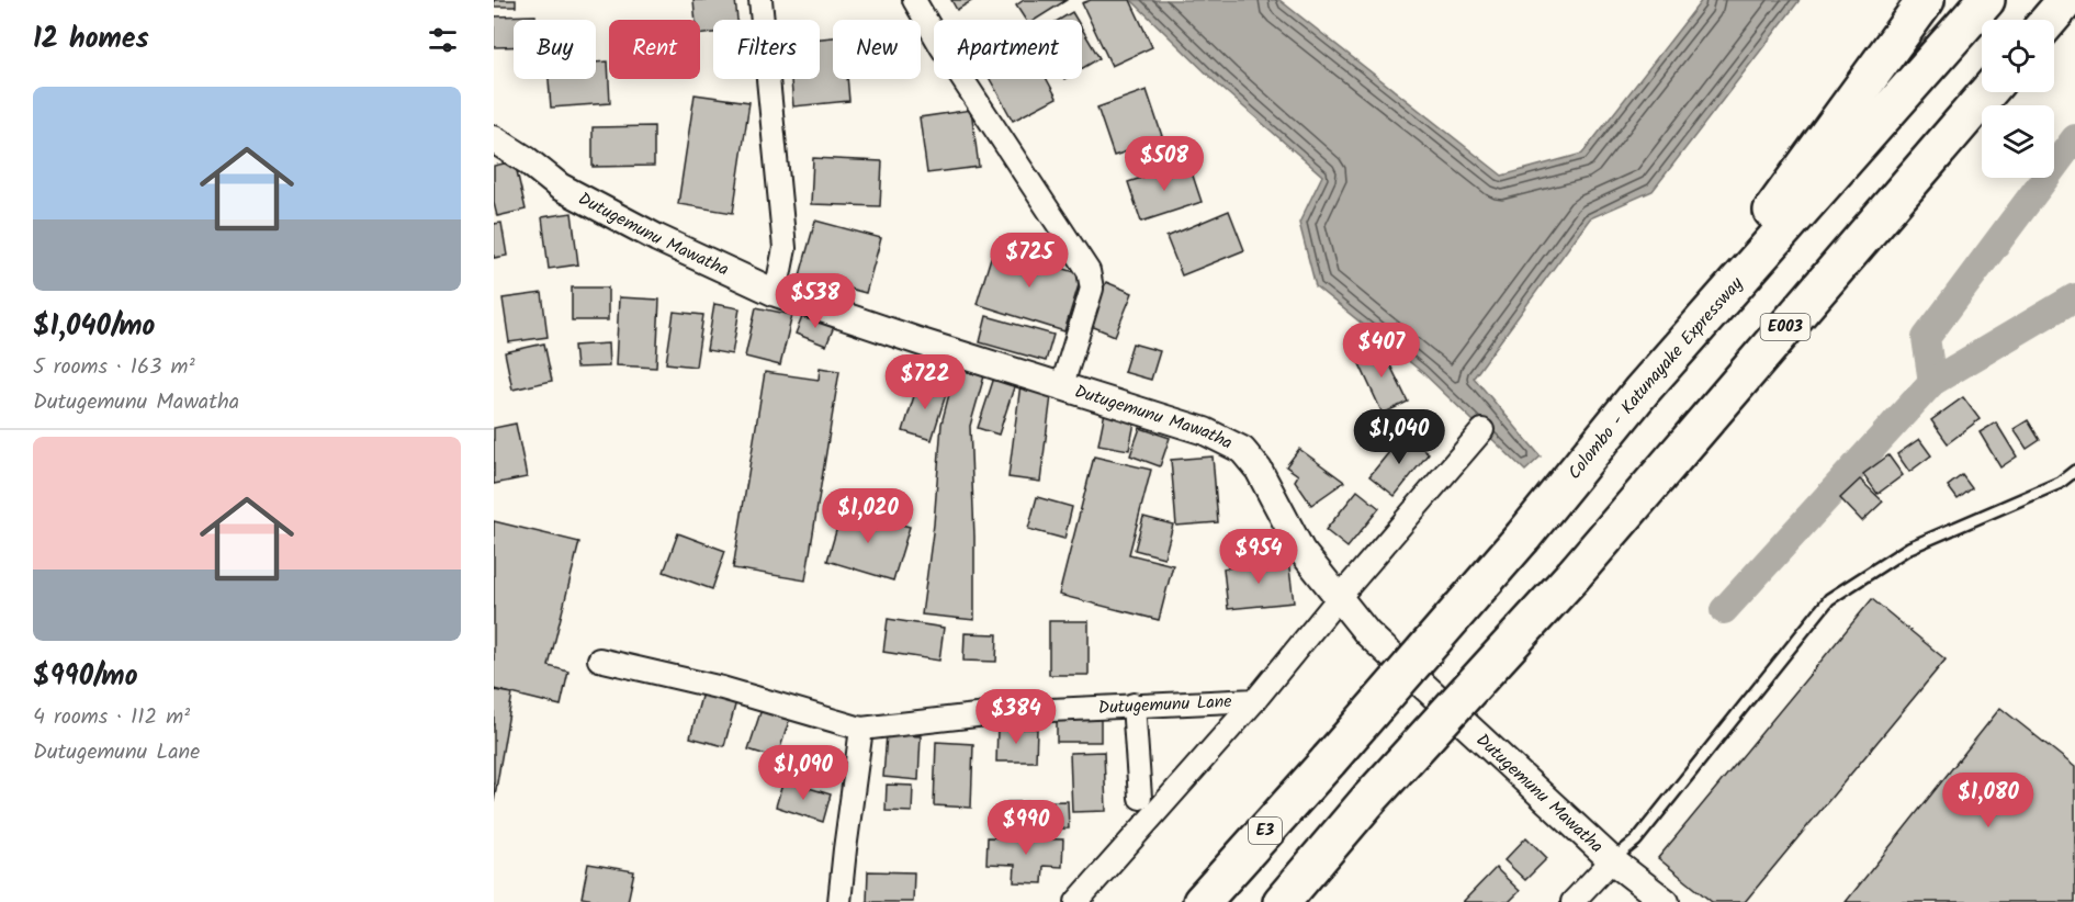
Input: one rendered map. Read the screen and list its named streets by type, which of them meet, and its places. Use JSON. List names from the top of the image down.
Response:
{
  "streets": {
    "highway": ["E003", "Colombo - Katunayake Expressway", "E3"],
    "street": ["Dutugemunu Mawatha", "Dutugemunu Lane"]
  },
  "crossings": [
    ["Dutugemunu Mawatha", "Dutugemunu Lane"]
  ],
  "page": {
    "heading": "12 homes",
    "chip": [
      "Buy",
      "Rent",
      "Filters",
      "New",
      "Apartment"
    ],
    "list": [
      {
        "name": "$1,040/mo",
        "note": "5 rooms · 163 m² · Dutugemunu Mawatha"
      },
      {
        "name": "$990/mo",
        "note": "4 rooms · 112 m² · Dutugemunu Lane"
      }
    ],
    "price": [
      "$508",
      "$725",
      "$538",
      "$407",
      "$722",
      "$1,040",
      "$1,020",
      "$954",
      "$384",
      "$1,090",
      "$1,080",
      "$990"
    ]
  }
}
